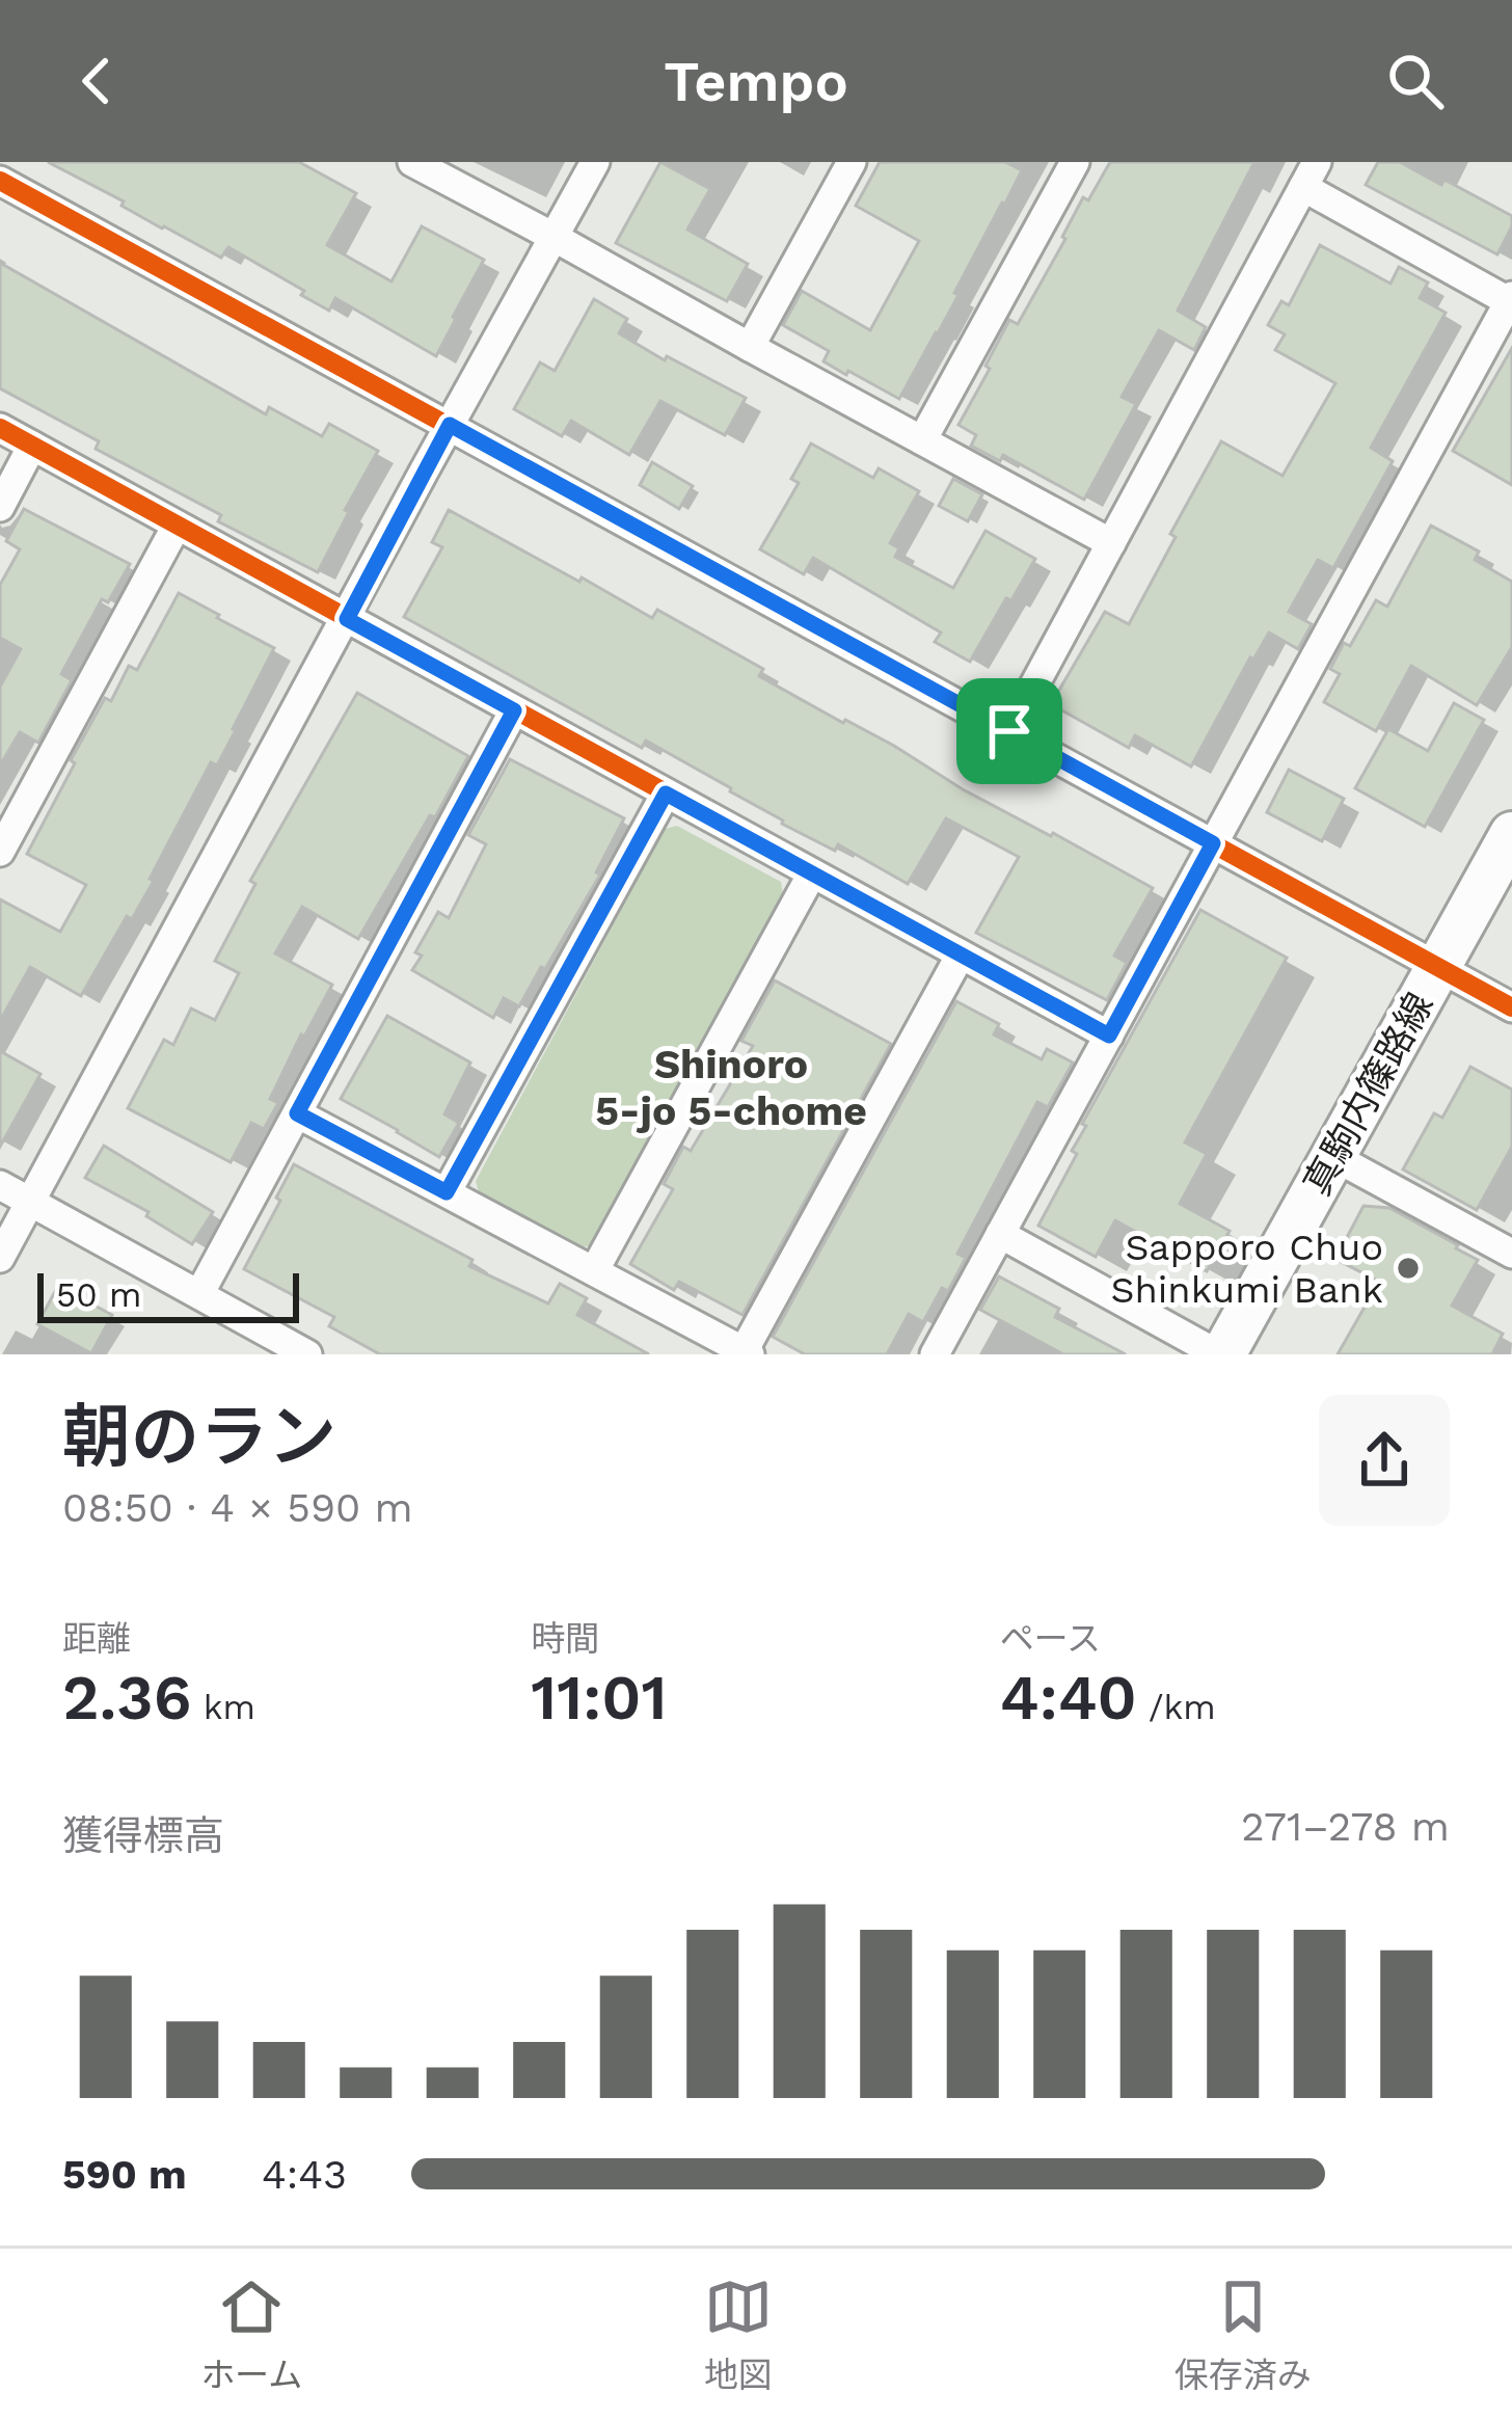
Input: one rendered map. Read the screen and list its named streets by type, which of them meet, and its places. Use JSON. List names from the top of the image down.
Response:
{
  "streets": {
    "main road": ["真駒内篠路線"]
  },
  "districts": ["Shinoro 5-jo 5-chome"],
  "places": ["Sapporo Chuo Shinkumi Bank"],
  "scale_bar": "50 m",
  "page": {
    "header": "Tempo",
    "scale": "50 m",
    "heading": ["朝のラン", "08:50 · 4 × 590 m"],
    "stats": [
      ["距離", "2.36 km"],
      ["時間", "11:01"],
      ["ペース", "4:40 /km"]
    ],
    "chart": ["獲得標高", "271–278 m"],
    "list": [
      {
        "name": "590 m",
        "note": "4:43"
      }
    ],
    "tabs": ["ホーム", "地図", "保存済み"]
  }
}
